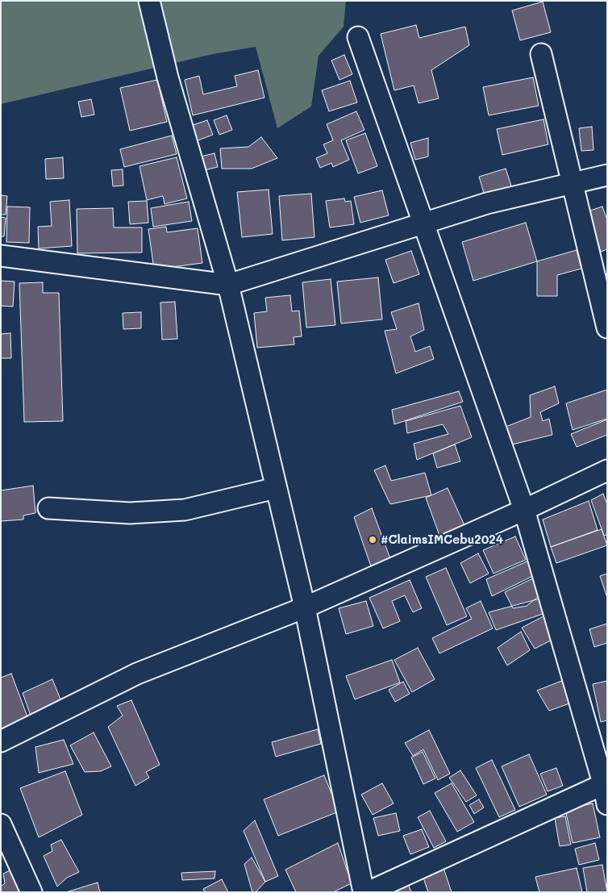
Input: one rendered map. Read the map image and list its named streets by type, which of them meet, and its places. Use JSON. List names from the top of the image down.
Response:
{
  "places": ["#ClaimsIMCebu2024"]
}
